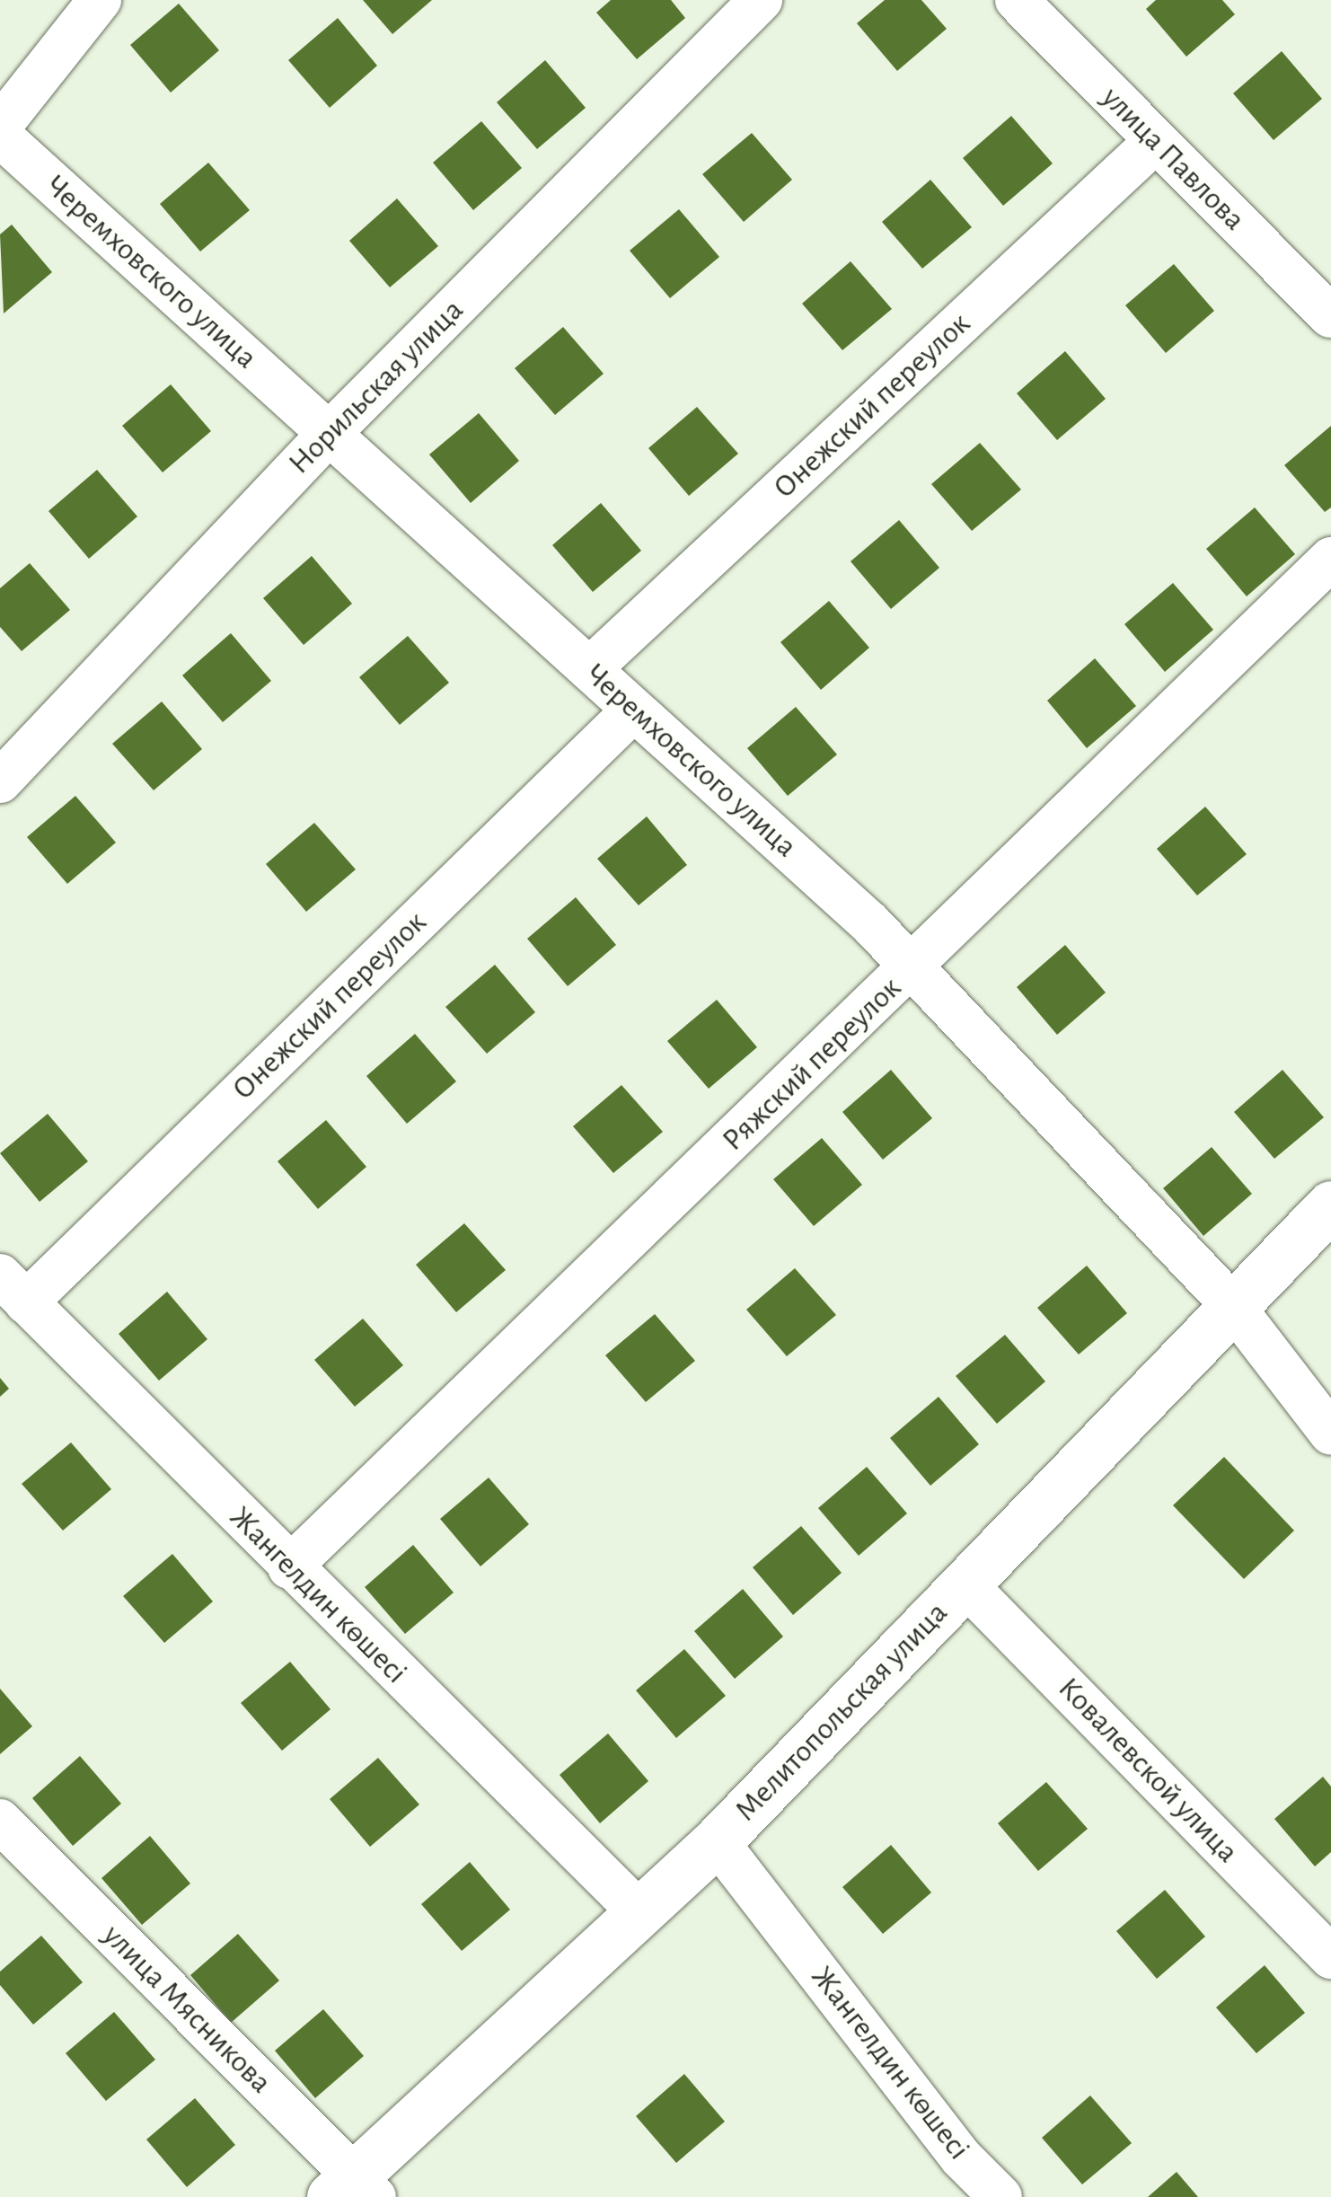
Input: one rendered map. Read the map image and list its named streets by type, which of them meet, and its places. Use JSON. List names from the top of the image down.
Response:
{
  "streets": {
    "street": [
      "улица Павлова",
      "Черемховского улица",
      "Норильская улица",
      "Онежский переулок",
      "Ряжский переулок",
      "Жангелдин көшесі",
      "Мелитопольская улица",
      "Ковалевской улица",
      "улица Мясникова"
    ]
  },
  "crossings": [
    ["улица Павлова", "Онежский переулок"],
    ["Черемховского улица", "Норильская улица"],
    ["Черемховского улица", "Онежский переулок"],
    ["Черемховского улица", "Ряжский переулок"],
    ["Черемховского улица", "Мелитопольская улица"],
    ["Онежский переулок", "Жангелдин көшесі"],
    ["Ряжский переулок", "Жангелдин көшесі"],
    ["Жангелдин көшесі", "Мелитопольская улица"],
    ["Мелитопольская улица", "Ковалевской улица"],
    ["Мелитопольская улица", "улица Мясникова"]
  ]
}
